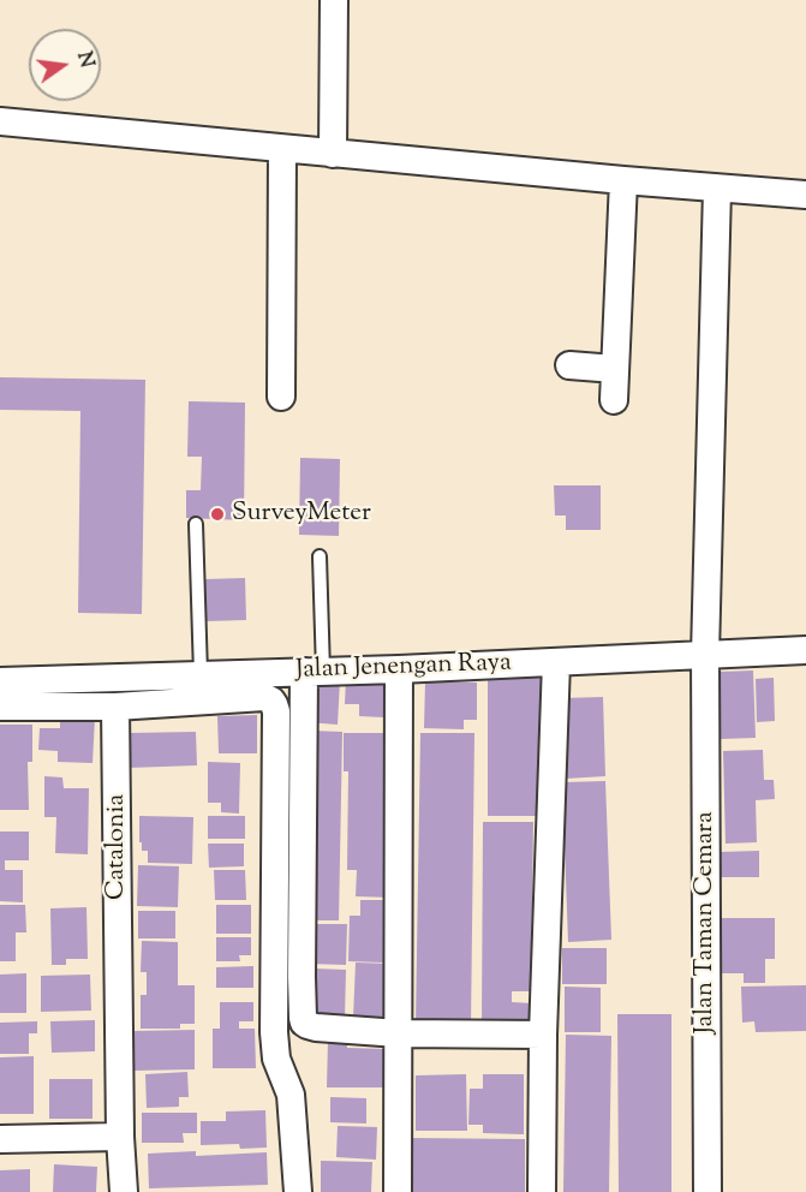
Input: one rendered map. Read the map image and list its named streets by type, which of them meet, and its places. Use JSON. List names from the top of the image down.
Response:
{
  "streets": {
    "street": ["Jalan Jenengan Raya", "Catalonia", "Jalan Taman Cemara"]
  },
  "crossings": [
    ["Jalan Jenengan Raya", "Jalan Taman Cemara"]
  ],
  "places": ["SurveyMeter"],
  "north": "right"
}
